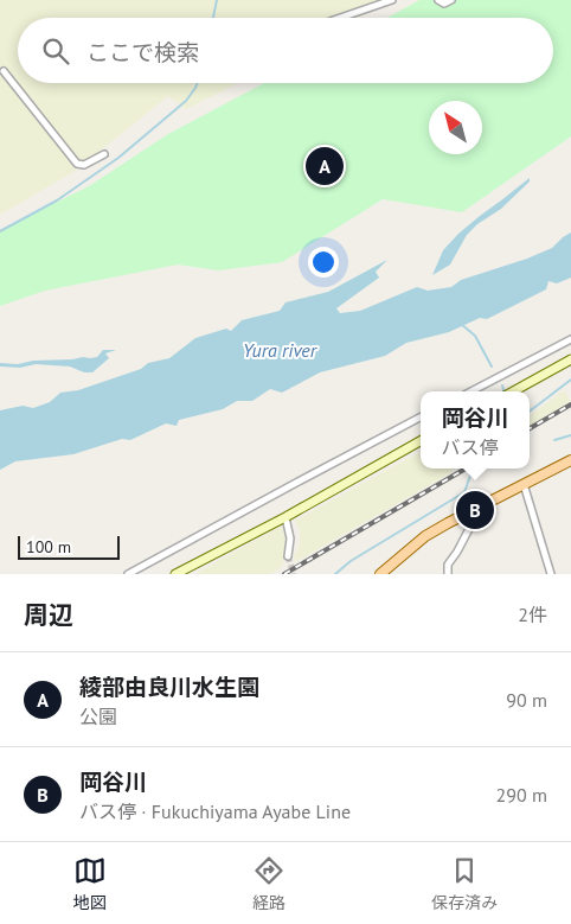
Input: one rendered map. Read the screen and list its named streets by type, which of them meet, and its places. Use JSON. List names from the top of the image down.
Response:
{
  "water": ["Yura river"],
  "scale_bar": "100 m",
  "north": "top left",
  "page": {
    "search": "ここで検索",
    "pins": ["A", "B"],
    "popup": ["岡谷川", "バス停"],
    "scale": "100 m",
    "heading": ["周辺", "2件"],
    "list": [
      {
        "mark": "A",
        "name": "綾部由良川水生園",
        "note": "公園",
        "value": "90 m"
      },
      {
        "mark": "B",
        "name": "岡谷川",
        "note": "バス停 · Fukuchiyama Ayabe Line",
        "value": "290 m"
      }
    ],
    "nav": ["地図", "経路", "保存済み"]
  }
}
